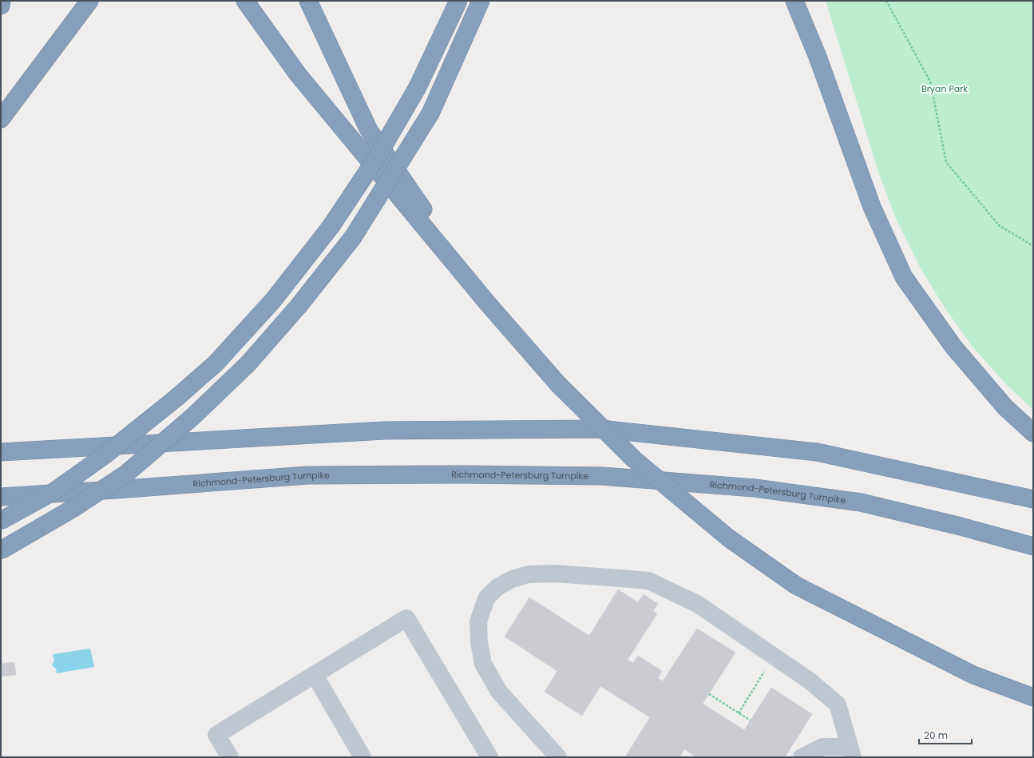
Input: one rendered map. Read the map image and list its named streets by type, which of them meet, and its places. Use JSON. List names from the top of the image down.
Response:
{
  "streets": {
    "highway": ["Richmond-Petersburg Turnpike"]
  },
  "parks": ["Bryan Park"],
  "scale_bar": "20 m"
}
